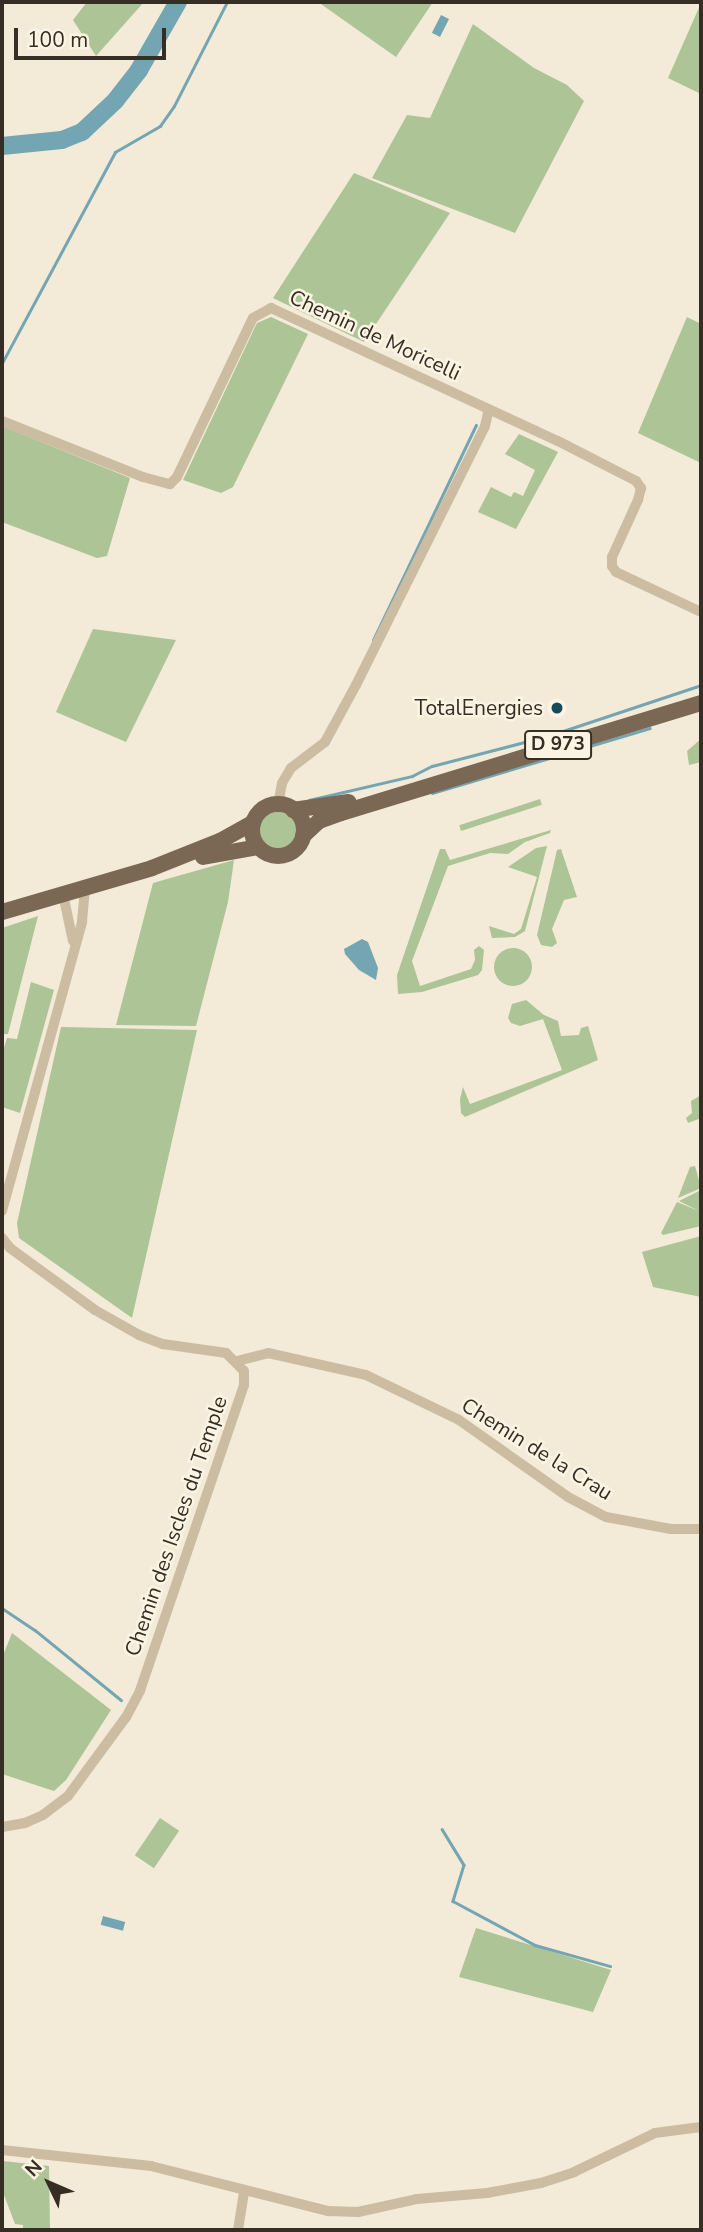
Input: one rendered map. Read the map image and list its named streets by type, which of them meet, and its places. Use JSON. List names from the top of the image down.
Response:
{
  "streets": {
    "main road": ["D 973"],
    "street": ["Chemin de Moricelli", "Chemin de la Crau", "Chemin des Iscles du Temple"]
  },
  "crossings": [
    ["Chemin de la Crau", "Chemin des Iscles du Temple"]
  ],
  "places": ["TotalEnergies"],
  "scale_bar": "100 m",
  "north": "top left"
}
